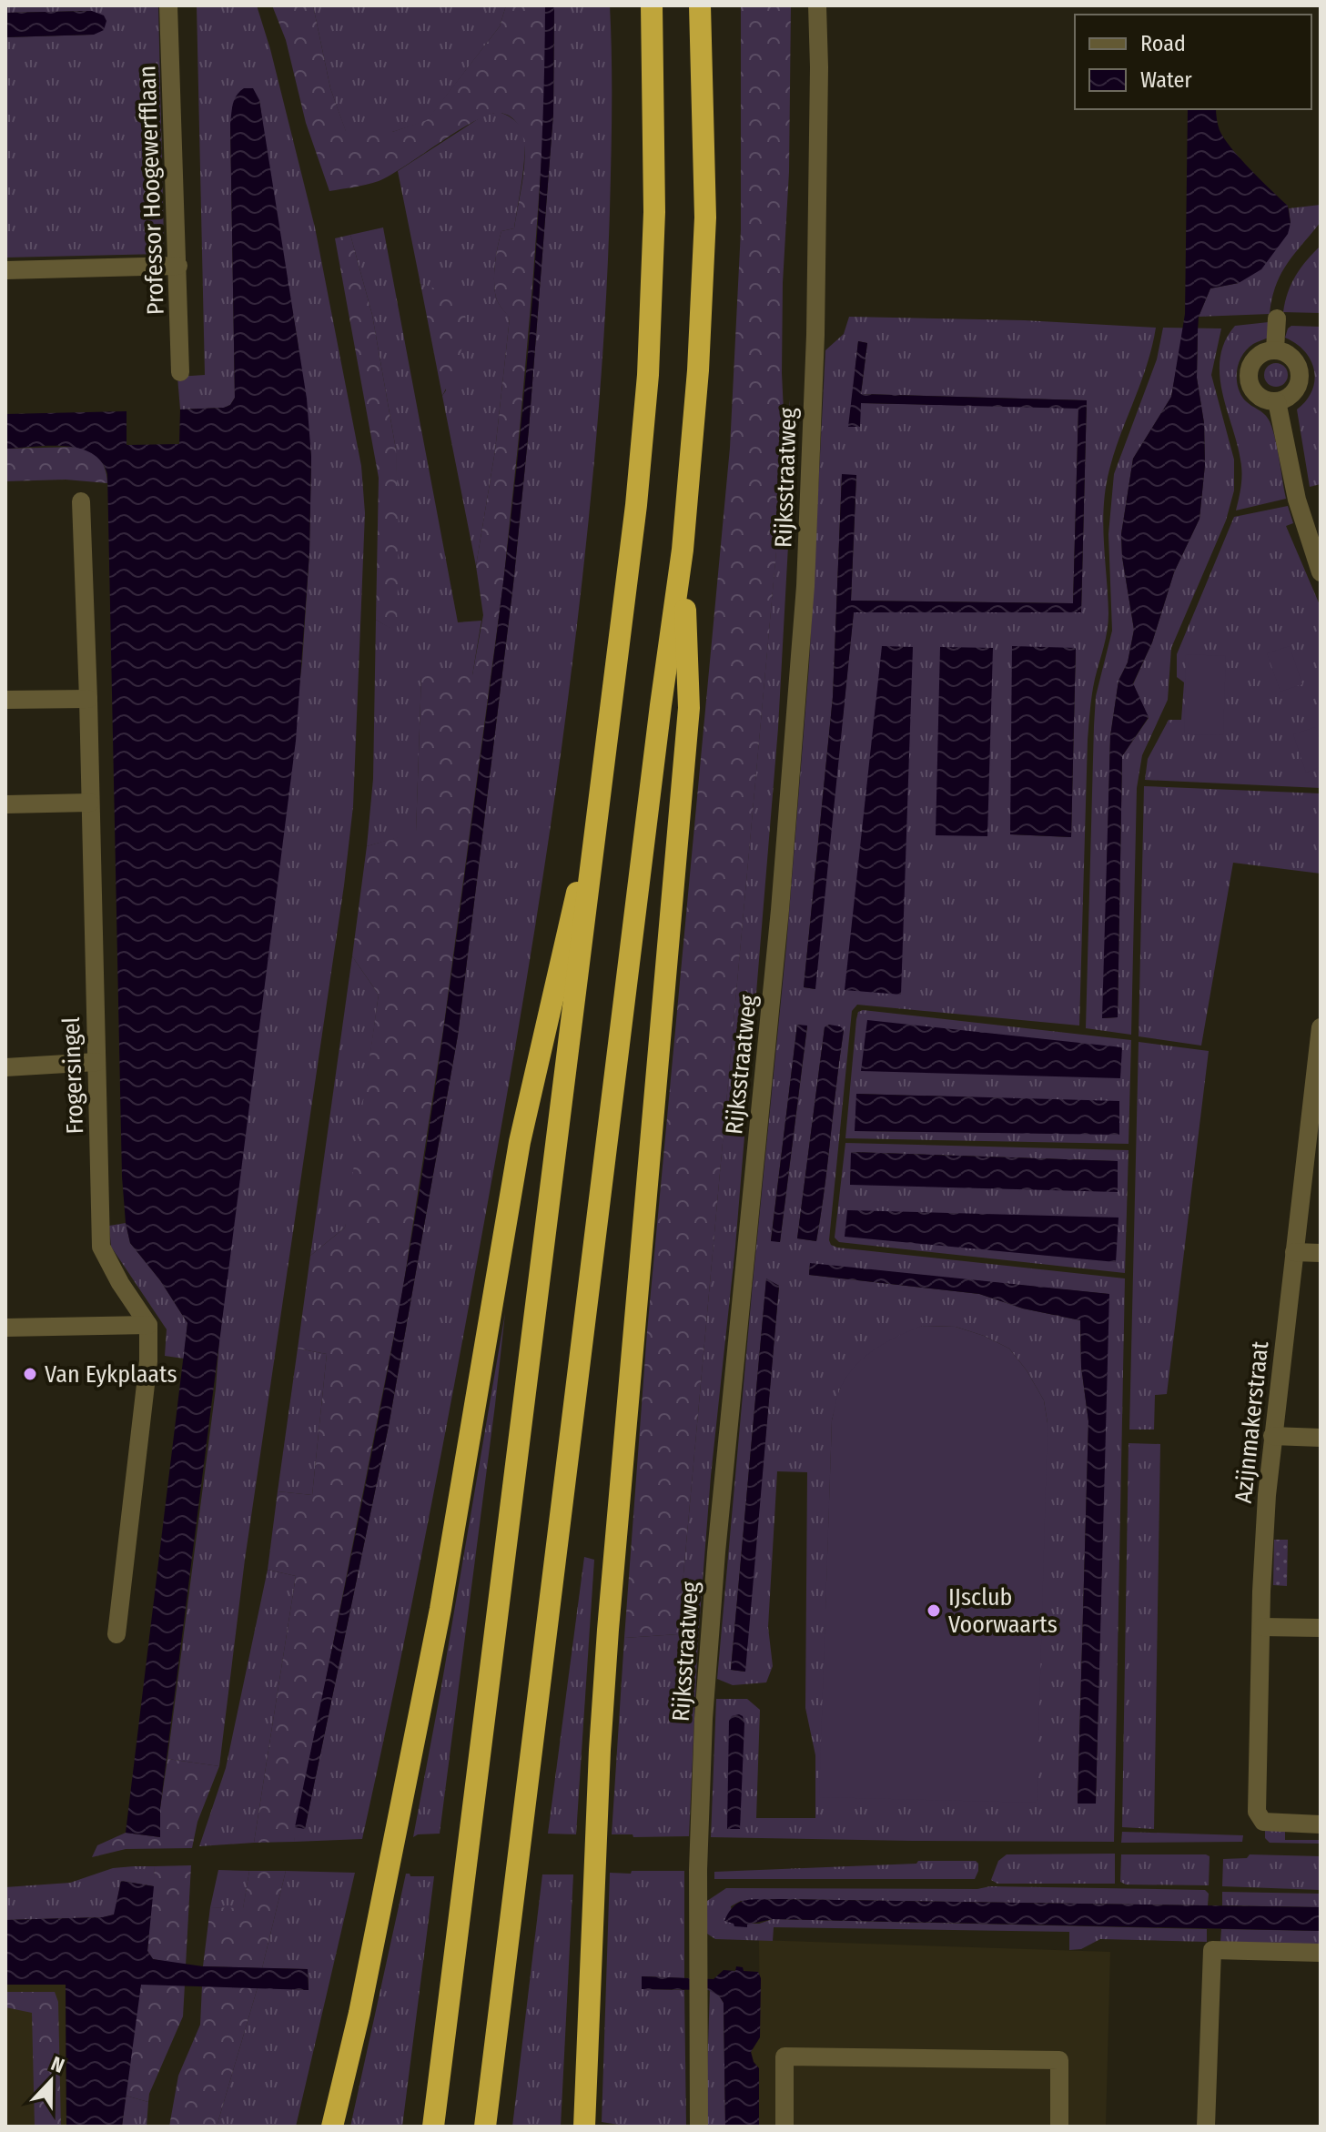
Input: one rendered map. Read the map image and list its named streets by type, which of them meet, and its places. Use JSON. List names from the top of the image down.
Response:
{
  "streets": {
    "street": [
      "Professor Hoogewerfflaan",
      "Rijksstraatweg",
      "Frogersingel",
      "Azijnmakerstraat"
    ]
  },
  "places": ["Van Eykplaats", "IJsclub Voorwaarts"],
  "legend": ["Road", "Water"],
  "north": "top"
}
